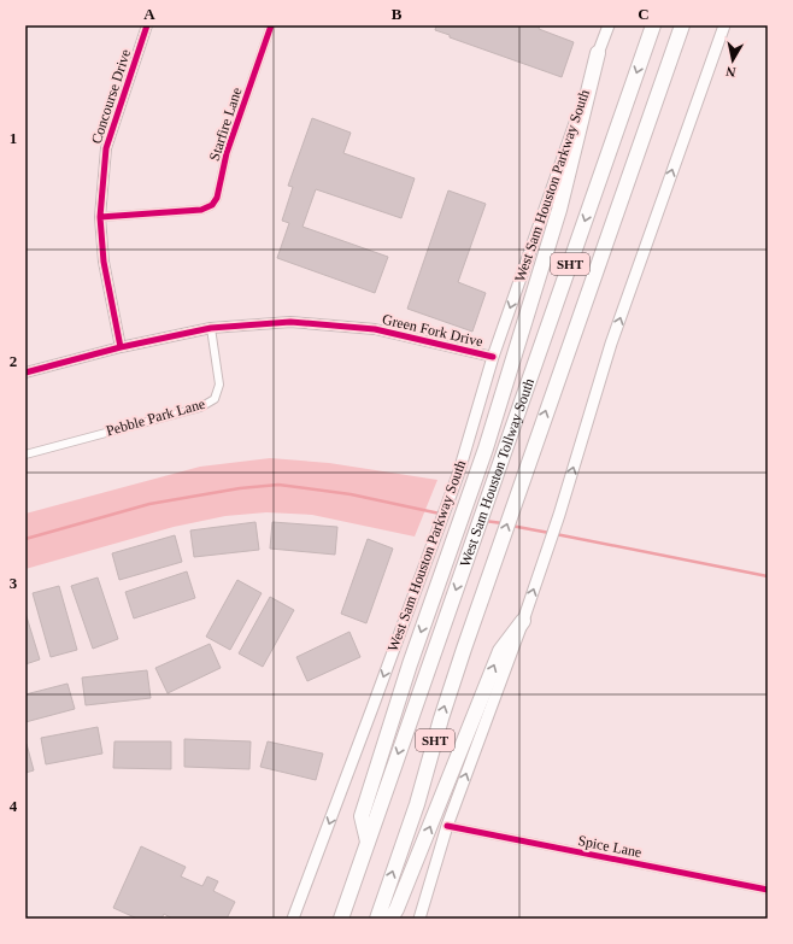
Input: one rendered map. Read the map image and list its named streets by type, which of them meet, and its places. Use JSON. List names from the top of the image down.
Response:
{
  "streets": {
    "highway": ["SHT", "West Sam Houston Tollway South"],
    "main road": ["West Sam Houston Parkway South"],
    "street": [
      "Concourse Drive",
      "Starfire Lane",
      "Green Fork Drive",
      "Pebble Park Lane",
      "Spice Lane"
    ]
  },
  "crossings": [
    ["Concourse Drive", "Starfire Lane"],
    ["Concourse Drive", "Green Fork Drive"],
    ["West Sam Houston Parkway South", "Green Fork Drive"],
    ["Green Fork Drive", "Pebble Park Lane"]
  ],
  "one_way": ["West Sam Houston Parkway South"],
  "north": "bottom",
  "grid": {
    "columns": ["A", "B", "C"],
    "rows": [
      "1",
      "2",
      "3",
      "4"
    ]
  }
}
